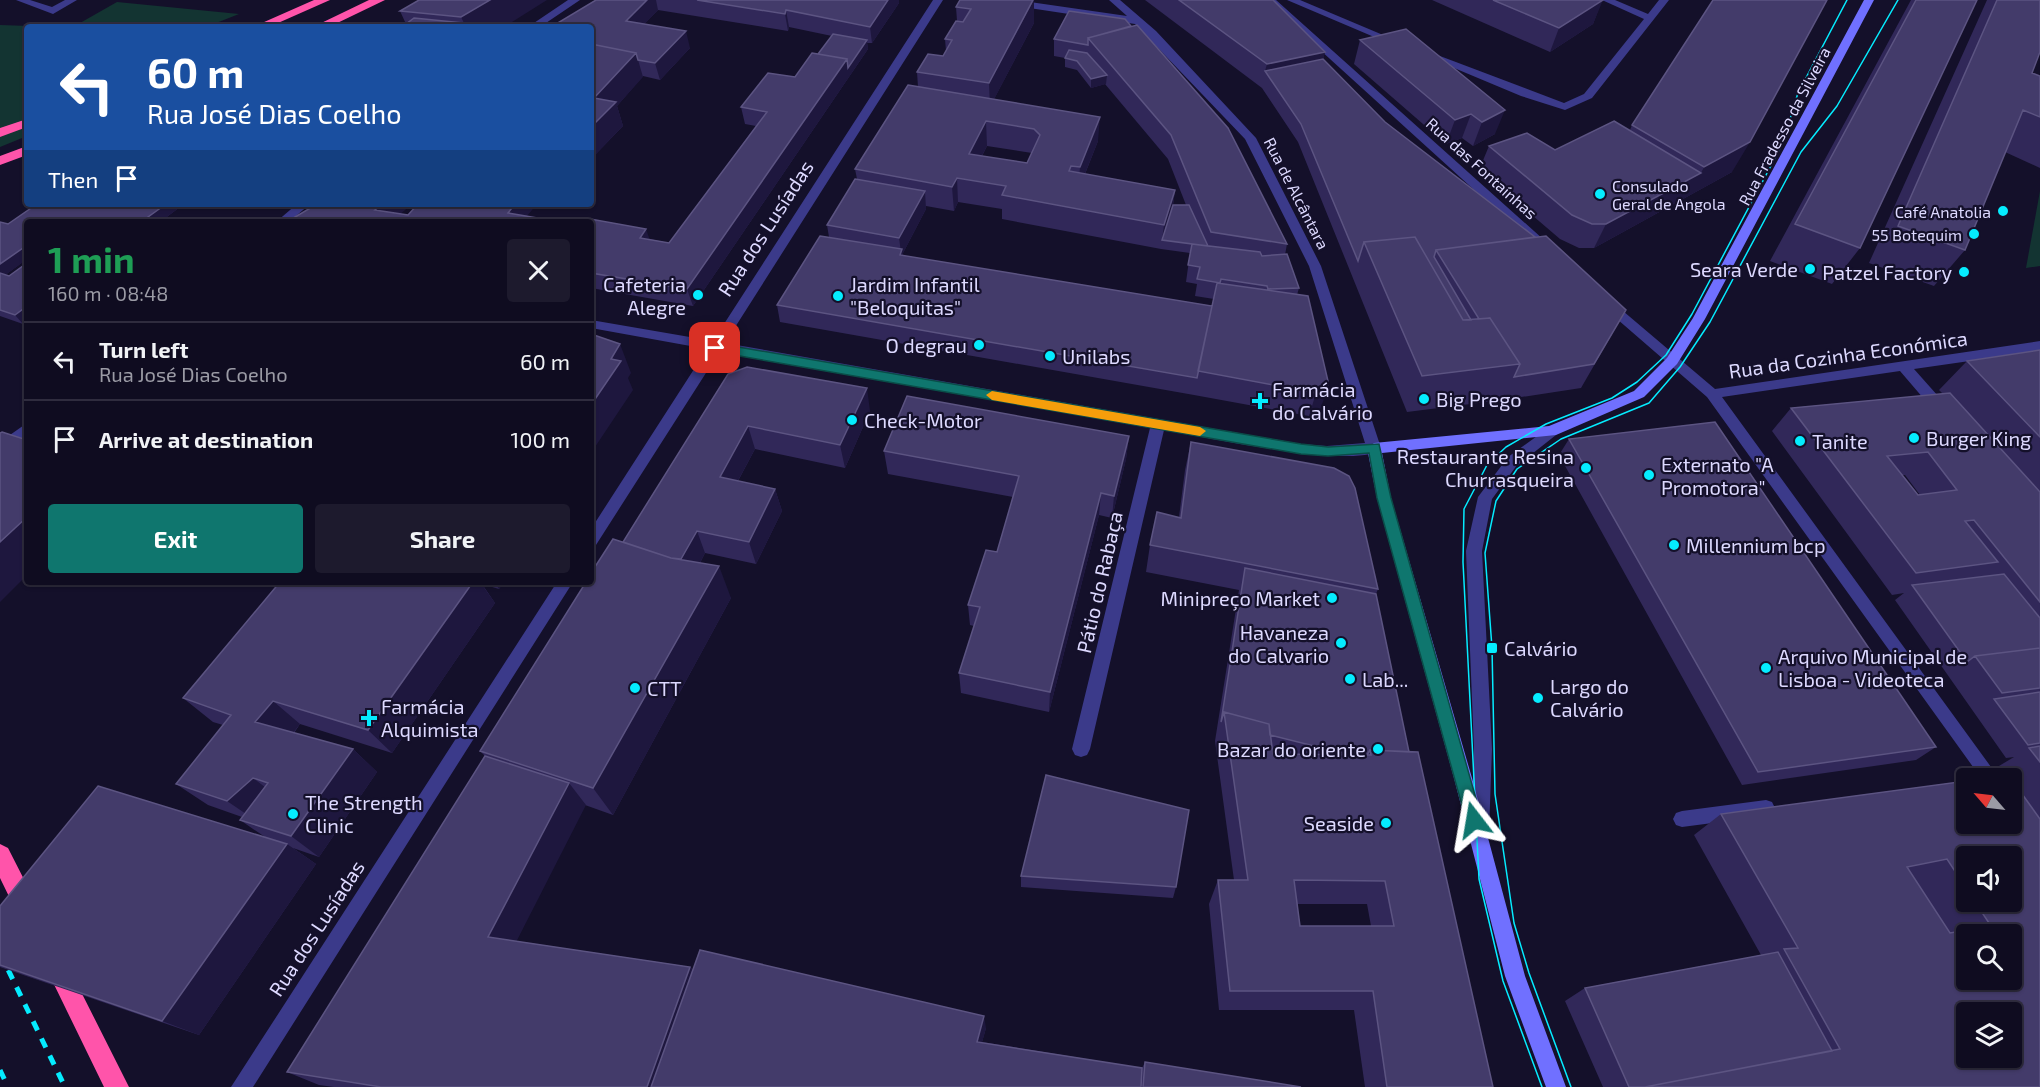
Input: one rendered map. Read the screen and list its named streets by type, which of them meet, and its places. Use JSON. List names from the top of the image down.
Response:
{
  "streets": {
    "main road": ["Rua Fradesso da Silveira"],
    "street": [
      "Rua das Fontaínhas",
      "Rua de Alcântara",
      "Rua dos Lusíadas",
      "Rua da Cozinha Económica",
      "Pátio do Rabaça"
    ]
  },
  "crossings": [
    ["Rua Fradesso da Silveira", "Rua da Cozinha Económica"]
  ],
  "places": {
    "other": [
      "Consulado Geral de Angola",
      "Café Anatolia",
      "55 Botequim",
      "Seara Verde",
      "Patzel Factory",
      "Cafeteria Alegre",
      "Jardim Infantil \"Beloquitas\"",
      "O degrau",
      "Unilabs",
      "Big Prego",
      "Check-Motor",
      "Burger King",
      "Tanite",
      "Restaurante Resina Churrasqueira",
      "Externato \"A Promotora\"",
      "Millennium bcp",
      "Minipreço Market",
      "Havaneza do Calvario",
      "Arquivo Municipal de Lisboa - Videoteca",
      "Lab...",
      "CTT",
      "Largo do Calvário",
      "Bazar do oriente",
      "The Strength Clinic",
      "Seaside"
    ],
    "health": ["Farmácia do Calvário", "Farmácia Alquimista"],
    "transit": ["Calvário"]
  },
  "north": "top left",
  "page": {
    "turn": ["60 m", "Rua José Dias Coelho"],
    "then": "Then",
    "heading": ["1 min", "160 m · 08:48"],
    "list": [
      {
        "name": "Turn left",
        "note": "Rua José Dias Coelho",
        "value": "60 m"
      },
      {
        "name": "Arrive at destination",
        "value": "100 m"
      }
    ],
    "buttons": ["Exit", "Share"]
  }
}
